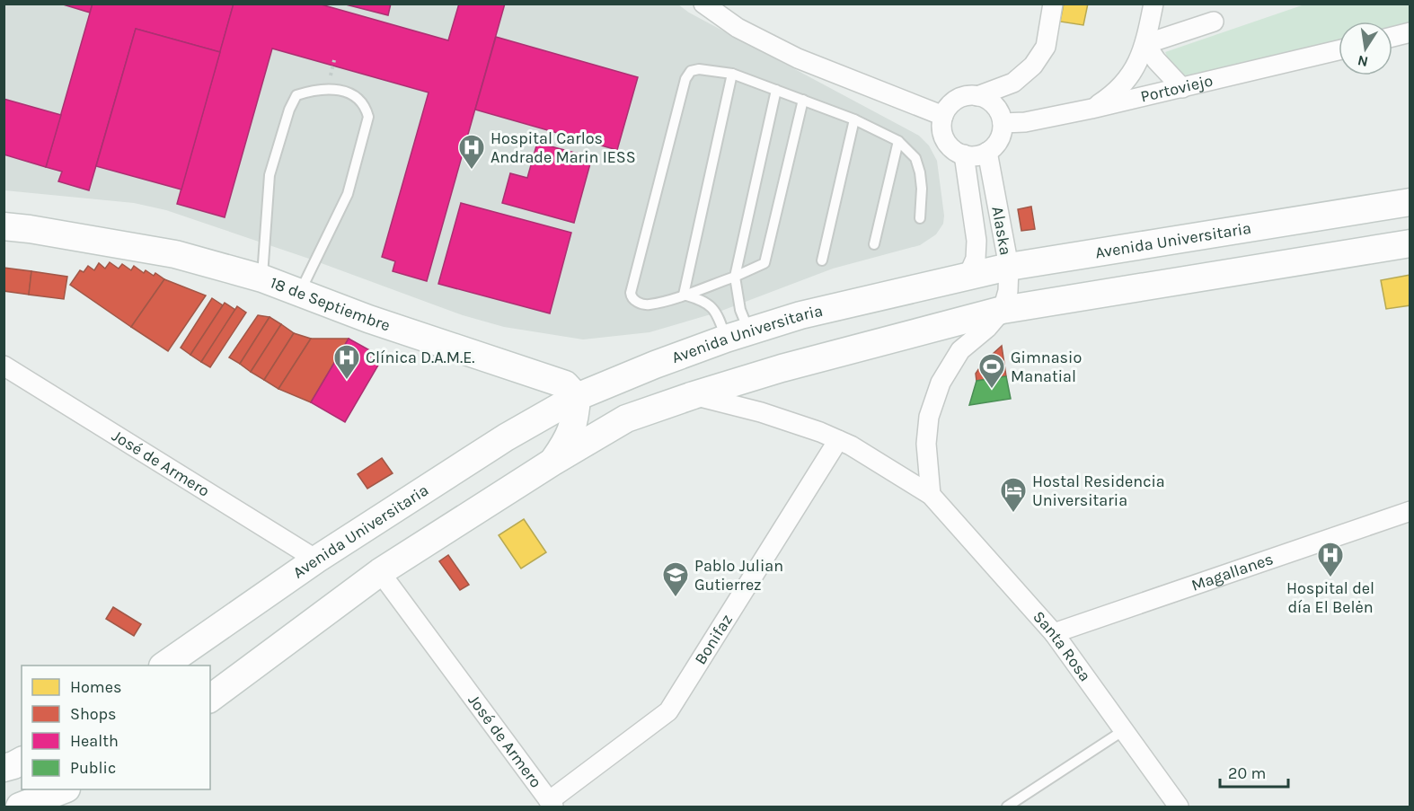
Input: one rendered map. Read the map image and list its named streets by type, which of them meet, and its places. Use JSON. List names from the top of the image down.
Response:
{
  "streets": {
    "main road": ["Avenida Universitaria", "18 de Septiembre"],
    "street": [
      "Portoviejo",
      "Alaska",
      "José de Armero",
      "Magallanes",
      "Bonifaz",
      "Santa Rosa"
    ]
  },
  "crossings": [
    ["Portoviejo", "Alaska"],
    ["Alaska", "Avenida Universitaria"],
    ["Avenida Universitaria", "18 de Septiembre"],
    ["Avenida Universitaria", "José de Armero"],
    ["José de Armero", "Bonifaz"],
    ["Magallanes", "Santa Rosa"],
    ["Bonifaz", "Santa Rosa"]
  ],
  "places": {
    "hospital": ["Hospital Carlos Andrade Marin IESS", "Clínica D.A.M.E.", "Hospital del día El Belėn"],
    "sports": ["Gimnasio Manatial"],
    "hotel": ["Hostal Residencia Universitaria"],
    "school or university": ["Pablo Julian Gutierrez"]
  },
  "legend": [
    "Homes",
    "Shops",
    "Health",
    "Public"
  ],
  "scale_bar": "20 m",
  "north": "bottom"
}
